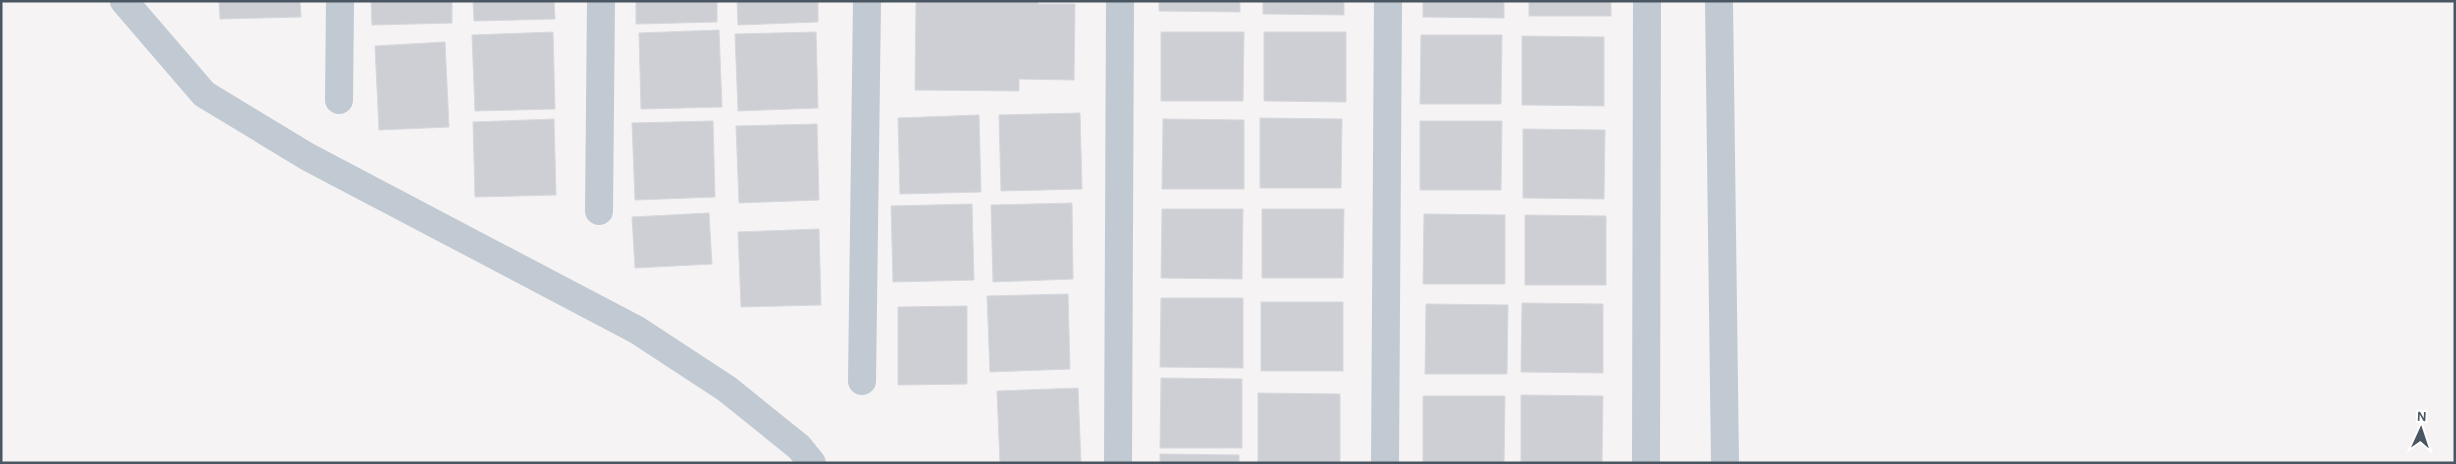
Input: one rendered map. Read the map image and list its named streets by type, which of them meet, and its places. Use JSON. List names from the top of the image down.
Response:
{
  "north": "top"
}
